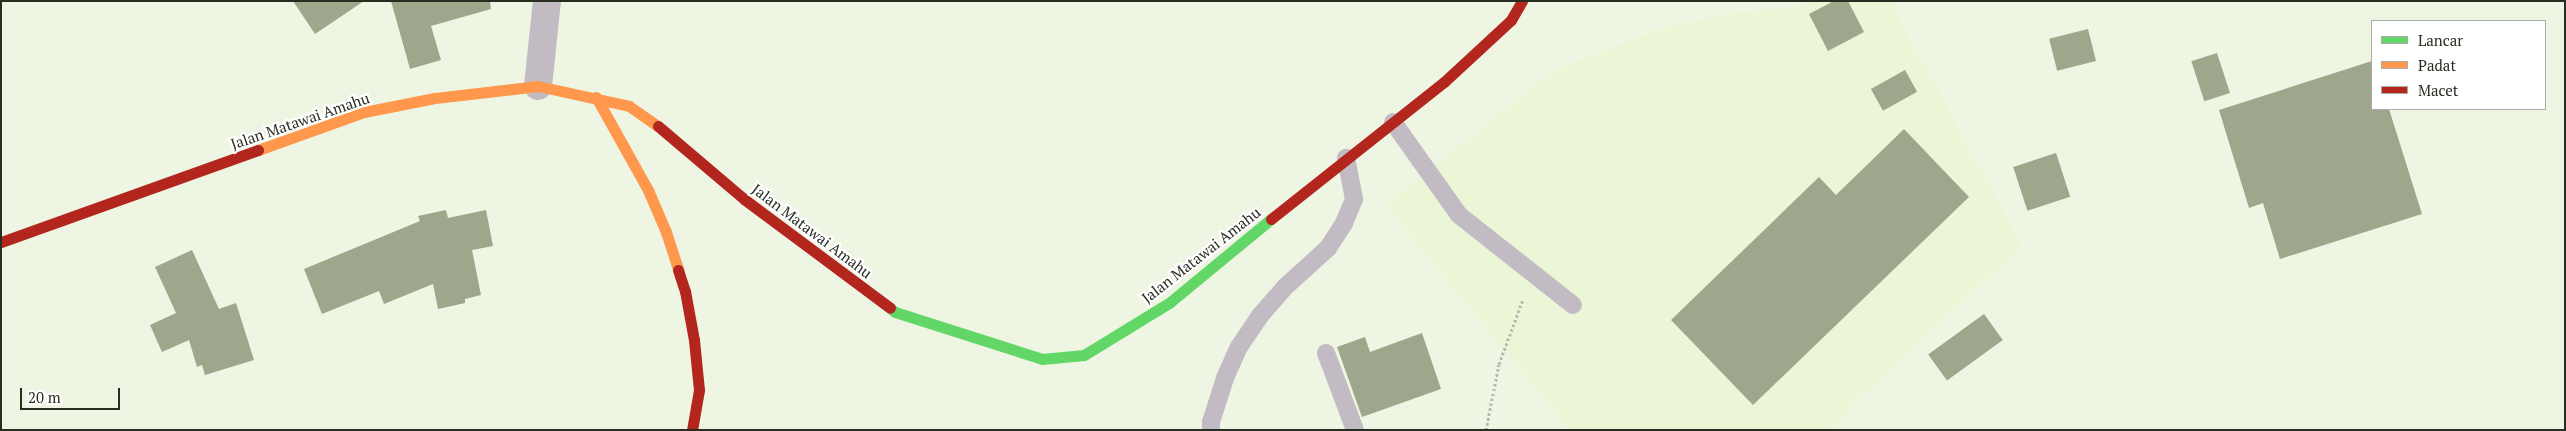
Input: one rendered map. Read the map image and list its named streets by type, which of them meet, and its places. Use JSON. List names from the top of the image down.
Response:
{
  "streets": {
    "main road": ["Jalan Matawai Amahu"]
  },
  "legend": ["Lancar", "Padat", "Macet"],
  "scale_bar": "20 m"
}
